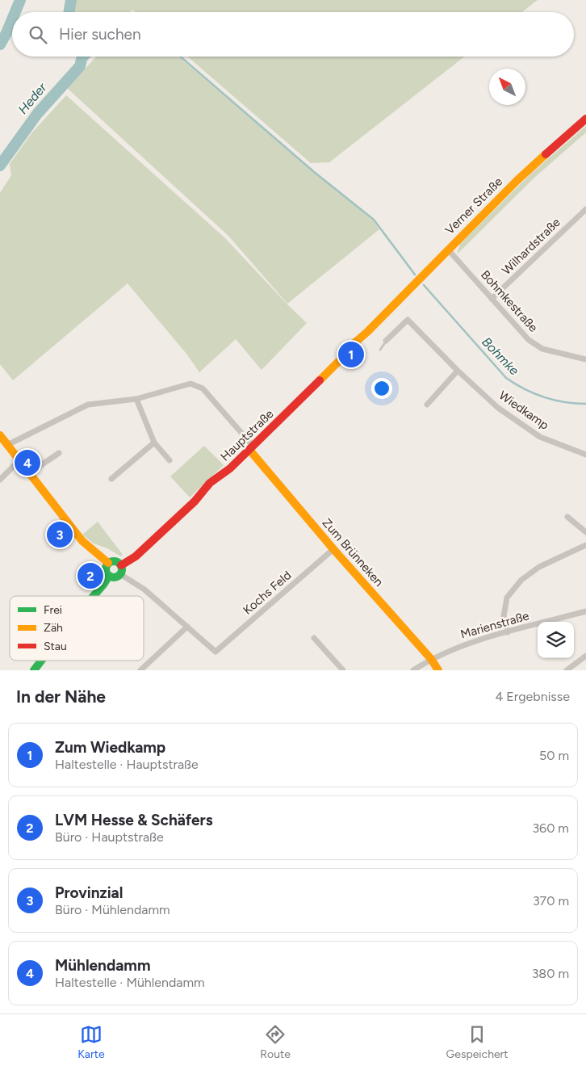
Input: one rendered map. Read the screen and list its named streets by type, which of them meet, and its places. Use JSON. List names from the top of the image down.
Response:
{
  "streets": {
    "main road": ["Verner Straße", "Hauptstraße", "Zum Brünneken"],
    "street": [
      "Wilhardstraße",
      "Bohmkestraße",
      "Wiedkamp",
      "Kochs Feld",
      "Marienstraße"
    ]
  },
  "crossings": [
    ["Verner Straße", "Bohmkestraße"],
    ["Verner Straße", "Hauptstraße"],
    ["Wilhardstraße", "Bohmkestraße"],
    ["Hauptstraße", "Zum Brünneken"],
    ["Zum Brünneken", "Kochs Feld"],
    ["Zum Brünneken", "Marienstraße"]
  ],
  "water": ["Heder", "Bohmke"],
  "legend": ["Frei", "Zäh", "Stau"],
  "north": "top left",
  "page": {
    "search": "Hier suchen",
    "pins": [
      "1",
      "4",
      "3",
      "2"
    ],
    "heading": ["In der Nähe", "4 Ergebnisse"],
    "list": [
      {
        "mark": "1",
        "name": "Zum Wiedkamp",
        "note": "Haltestelle · Hauptstraße",
        "value": "50 m"
      },
      {
        "mark": "2",
        "name": "LVM Hesse & Schäfers",
        "note": "Büro · Hauptstraße",
        "value": "360 m"
      },
      {
        "mark": "3",
        "name": "Provinzial",
        "note": "Büro · Mühlendamm",
        "value": "370 m"
      },
      {
        "mark": "4",
        "name": "Mühlendamm",
        "note": "Haltestelle · Mühlendamm",
        "value": "380 m"
      }
    ],
    "nav": ["Karte", "Route", "Gespeichert"]
  }
}
